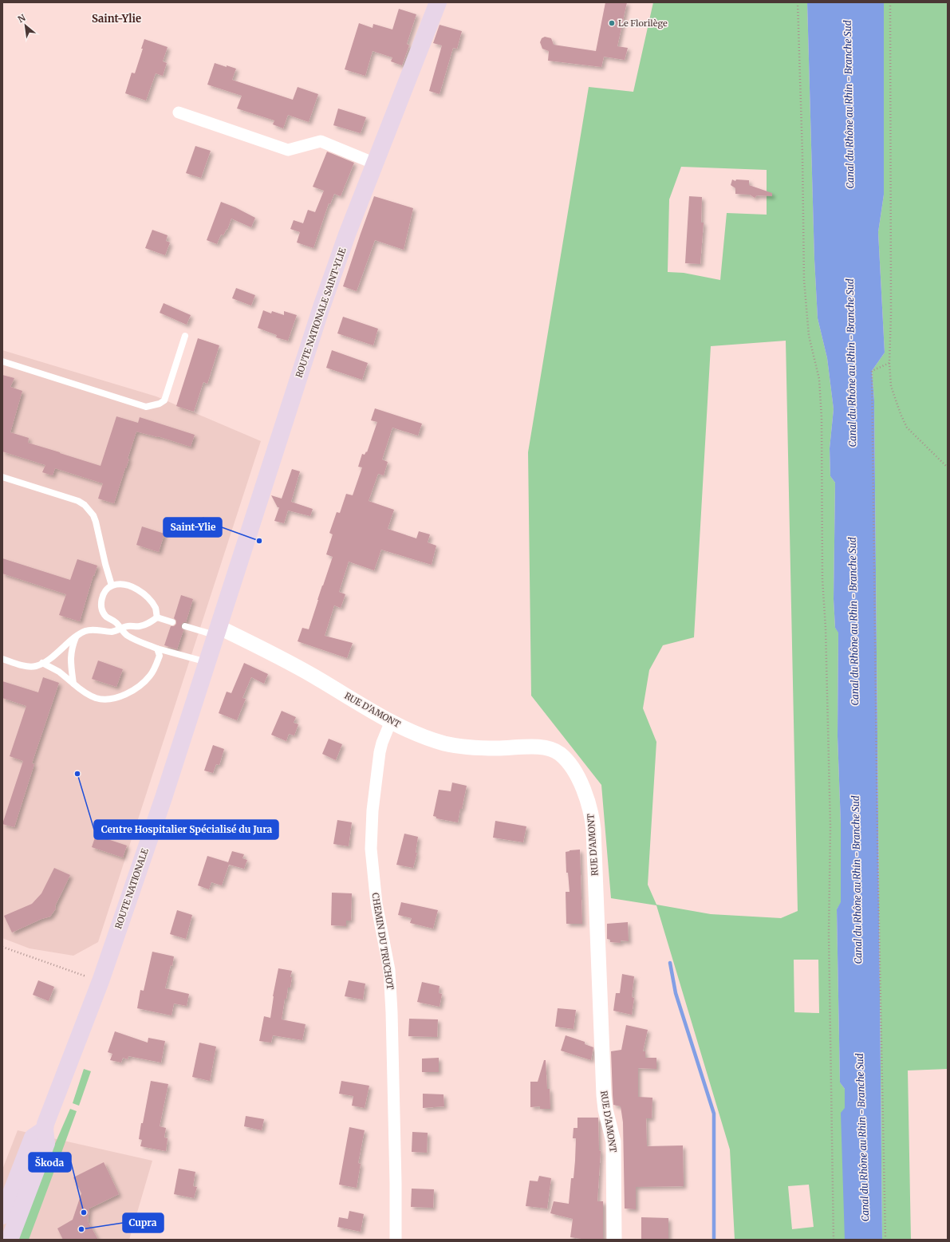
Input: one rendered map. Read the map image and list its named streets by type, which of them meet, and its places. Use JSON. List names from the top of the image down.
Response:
{
  "streets": {
    "main road": ["ROUTE NATIONALE SAINT-YLIE", "ROUTE NATIONALE"],
    "street": ["RUE D'AMONT", "CHEMIN DU TRUCHOT"]
  },
  "crossings": [
    ["ROUTE NATIONALE SAINT-YLIE", "RUE D'AMONT"],
    ["ROUTE NATIONALE SAINT-YLIE", "ROUTE NATIONALE"],
    ["RUE D'AMONT", "ROUTE NATIONALE"],
    ["RUE D'AMONT", "CHEMIN DU TRUCHOT"]
  ],
  "districts": ["Saint-Ylie"],
  "water": ["Canal du Rhône au Rhin - Branche Sud"],
  "places": [
    "Le Florilège",
    "Saint-Ylie",
    "Centre Hospitalier Spécialisé du Jura",
    "Škoda",
    "Cupra"
  ],
  "north": "top left"
}
